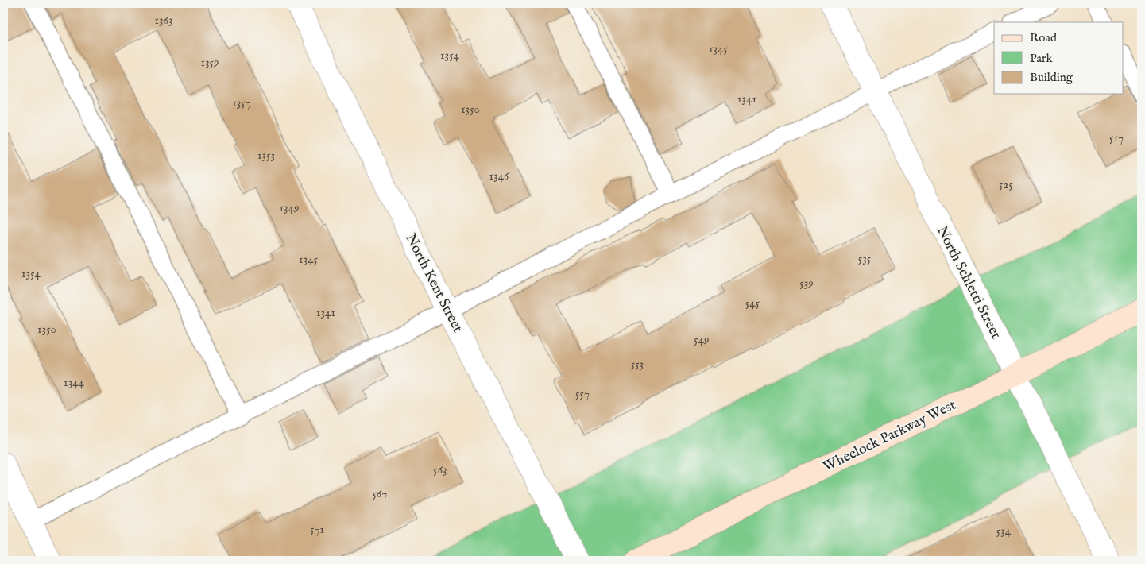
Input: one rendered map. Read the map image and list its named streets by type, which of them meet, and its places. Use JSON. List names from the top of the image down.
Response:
{
  "streets": {
    "street": ["North Schletti Street", "North Kent Street", "Wheelock Parkway West"]
  },
  "crossings": [
    ["North Schletti Street", "Wheelock Parkway West"]
  ],
  "house_numbers": [
    "1363",
    "1345",
    "1354",
    "1359",
    "1341",
    "1357",
    "1350",
    "517",
    "1353",
    "1346",
    "525",
    "1349",
    "535",
    "1345",
    "1354",
    "539",
    "545",
    "1341",
    "1350",
    "549",
    "553",
    "1344",
    "557",
    "563",
    "567",
    "571",
    "534"
  ],
  "legend": ["Road", "Park", "Building"]
}
